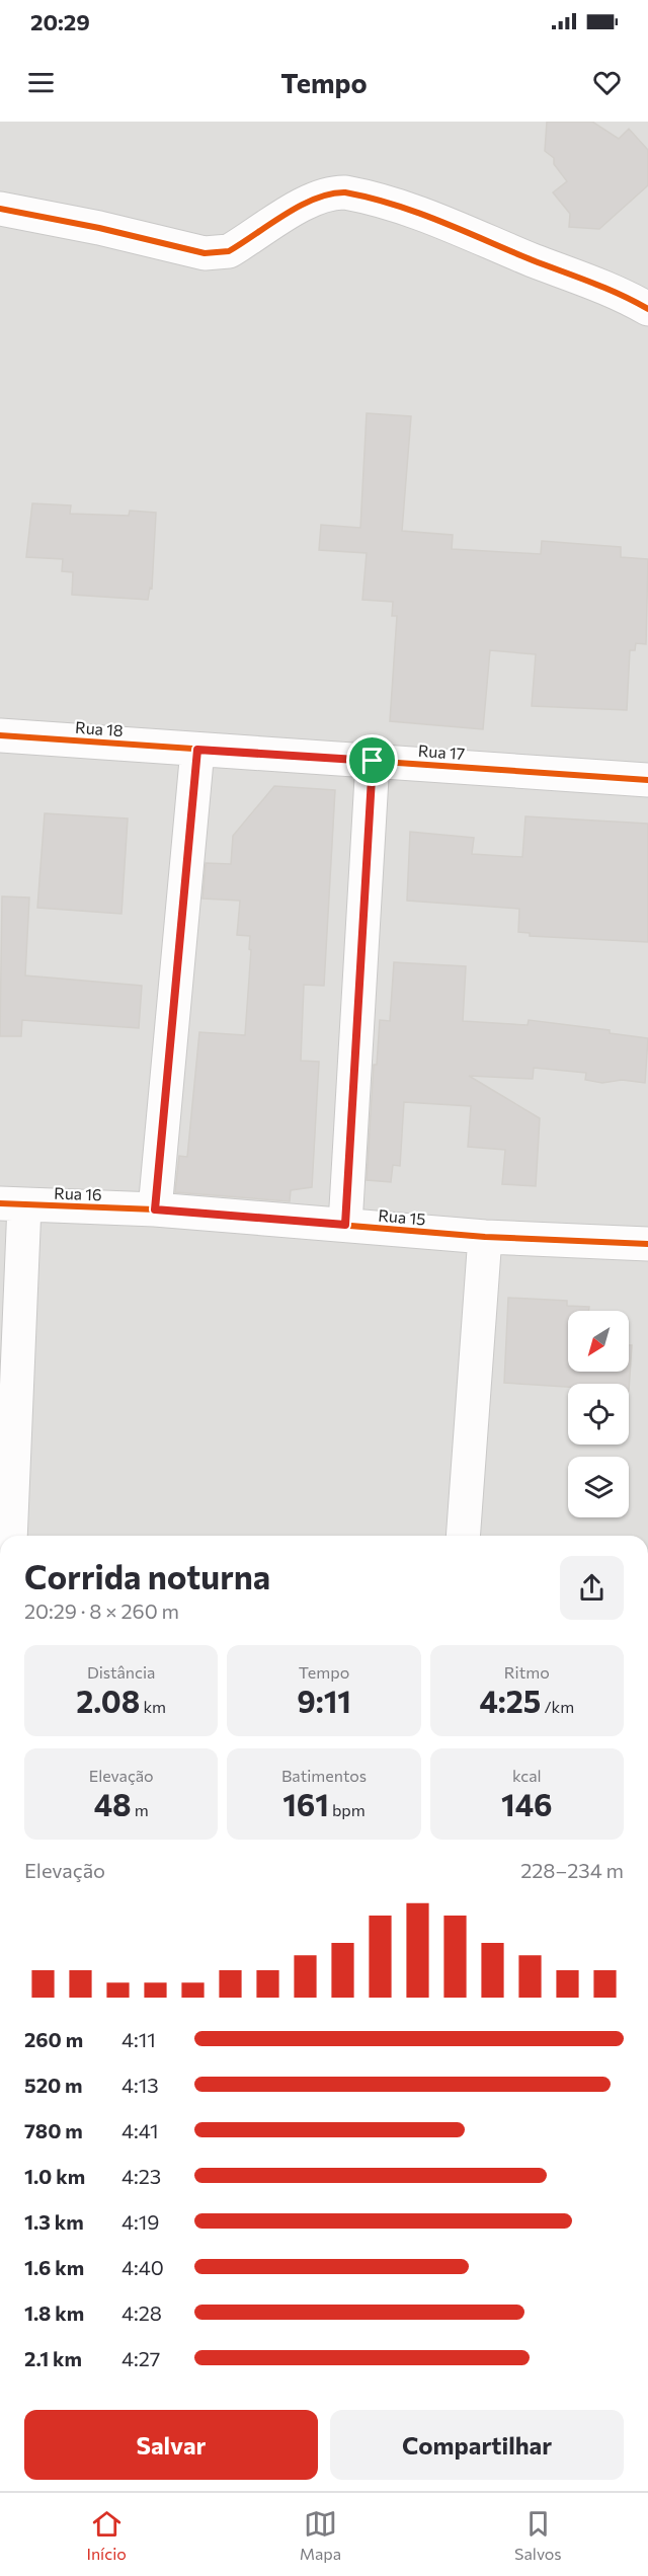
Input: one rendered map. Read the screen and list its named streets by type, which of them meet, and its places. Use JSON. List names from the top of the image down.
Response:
{
  "streets": {
    "street": [
      "Rua 18",
      "Rua 17",
      "Rua 16",
      "Rua 15"
    ]
  },
  "crossings": [
    ["Rua 18", "Rua 17"],
    ["Rua 16", "Rua 15"]
  ],
  "north": "bottom left",
  "page": {
    "status": "20:29",
    "header": "Tempo",
    "heading": ["Corrida noturna", "20:29 · 8 × 260 m"],
    "stats": [
      ["Distância", "2.08 km"],
      ["Tempo", "9:11"],
      ["Ritmo", "4:25 /km"],
      ["Elevação", "48 m"],
      ["Batimentos", "161 bpm"],
      ["kcal", "146"]
    ],
    "chart": ["Elevação", "228–234 m"],
    "list": [
      {
        "name": "260 m",
        "note": "4:11"
      },
      {
        "name": "520 m",
        "note": "4:13"
      },
      {
        "name": "780 m",
        "note": "4:41"
      },
      {
        "name": "1.0 km",
        "note": "4:23"
      },
      {
        "name": "1.3 km",
        "note": "4:19"
      },
      {
        "name": "1.6 km",
        "note": "4:40"
      },
      {
        "name": "1.8 km",
        "note": "4:28"
      },
      {
        "name": "2.1 km",
        "note": "4:27"
      }
    ],
    "buttons": ["Salvar", "Compartilhar"],
    "tabs": ["Início", "Mapa", "Salvos"]
  }
}
